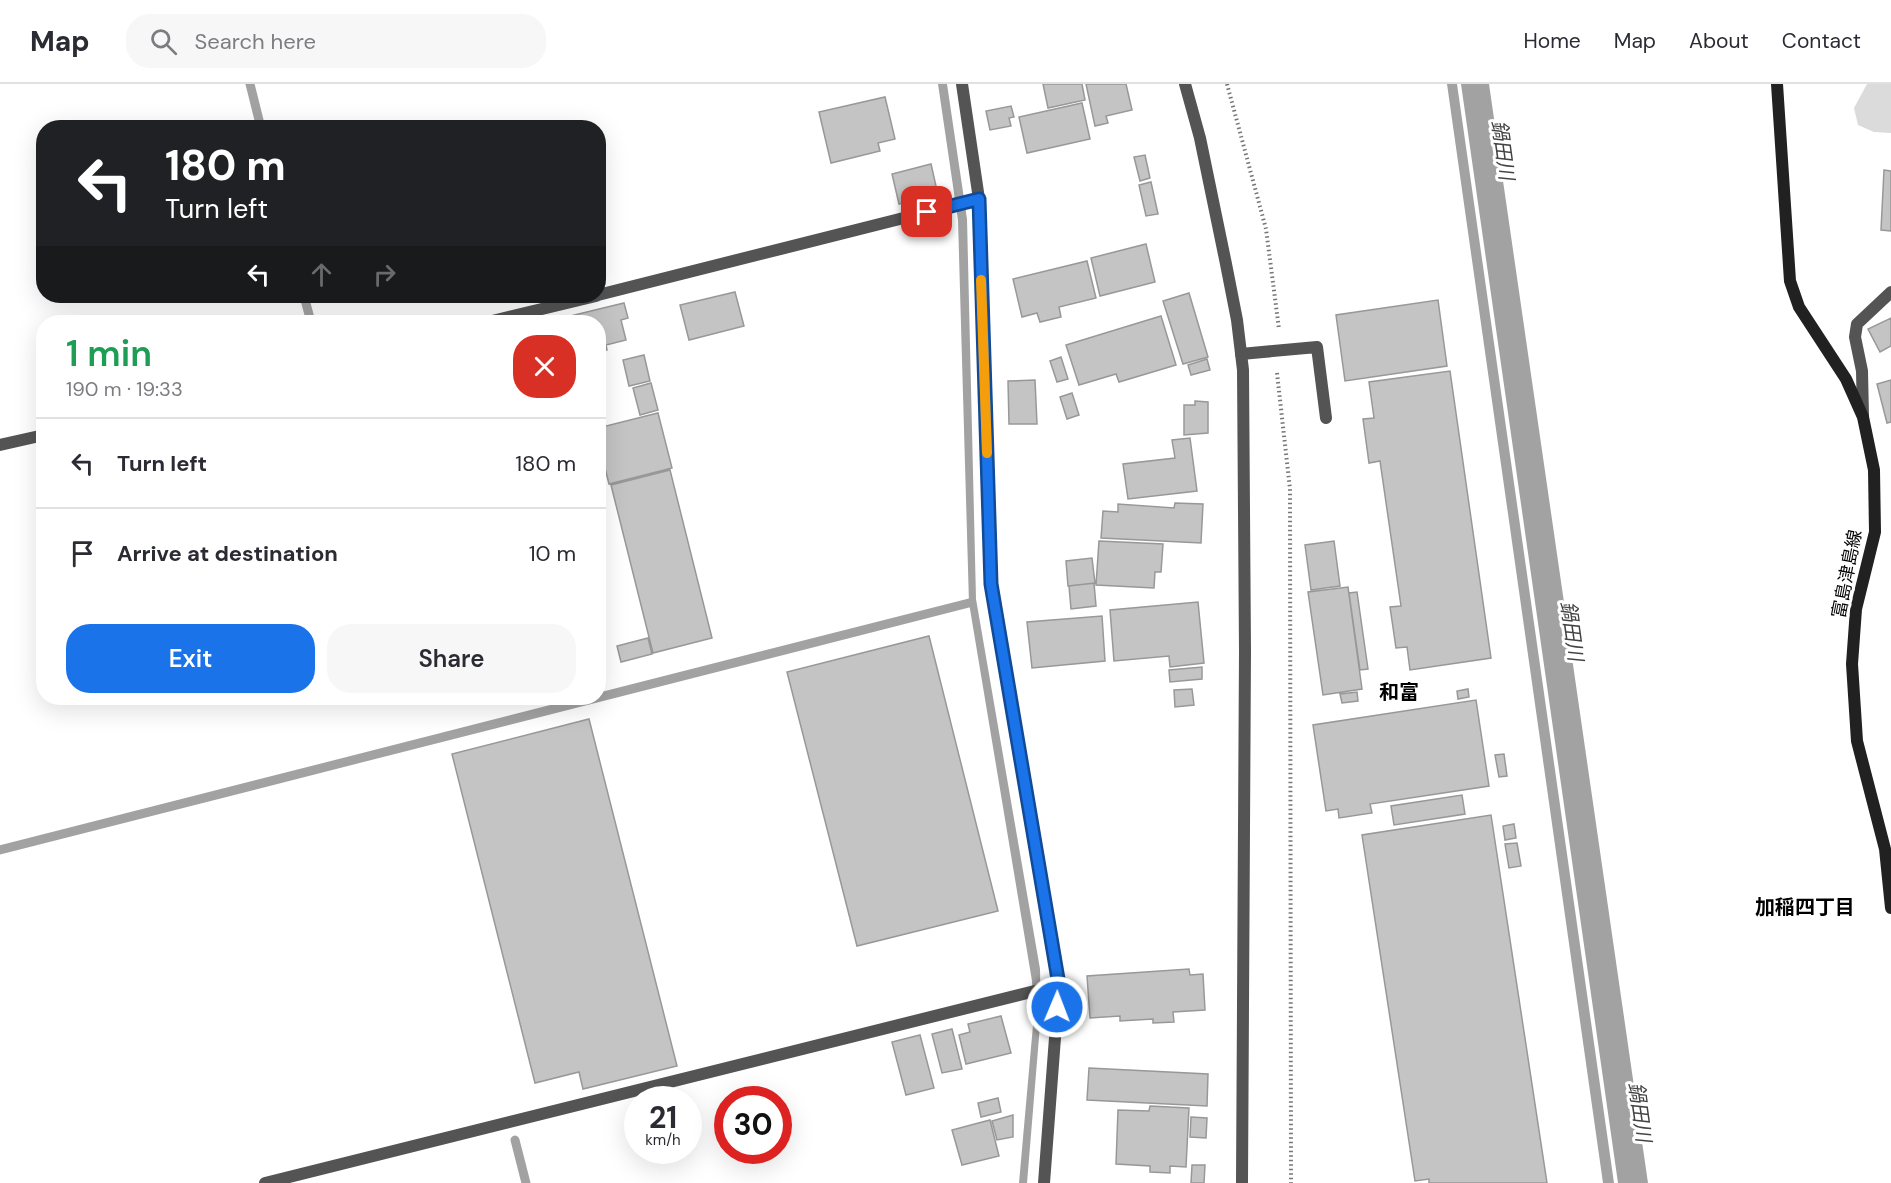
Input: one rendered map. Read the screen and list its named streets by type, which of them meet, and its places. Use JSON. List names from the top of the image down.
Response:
{
  "streets": {
    "main road": ["富島津島線"]
  },
  "districts": ["和富", "加稲四丁目"],
  "water": ["鍋田川"],
  "page": {
    "header": "Map",
    "search": "Search here",
    "nav": [
      "Home",
      "Map",
      "About",
      "Contact"
    ],
    "turn": ["180 m", "Turn left"],
    "heading": ["1 min", "190 m · 19:33"],
    "list": [
      {
        "name": "Turn left",
        "value": "180 m"
      },
      {
        "name": "Arrive at destination",
        "value": "10 m"
      }
    ],
    "buttons": ["Exit", "Share"],
    "speed": "21 km/h",
    "limit": "30"
  }
}
